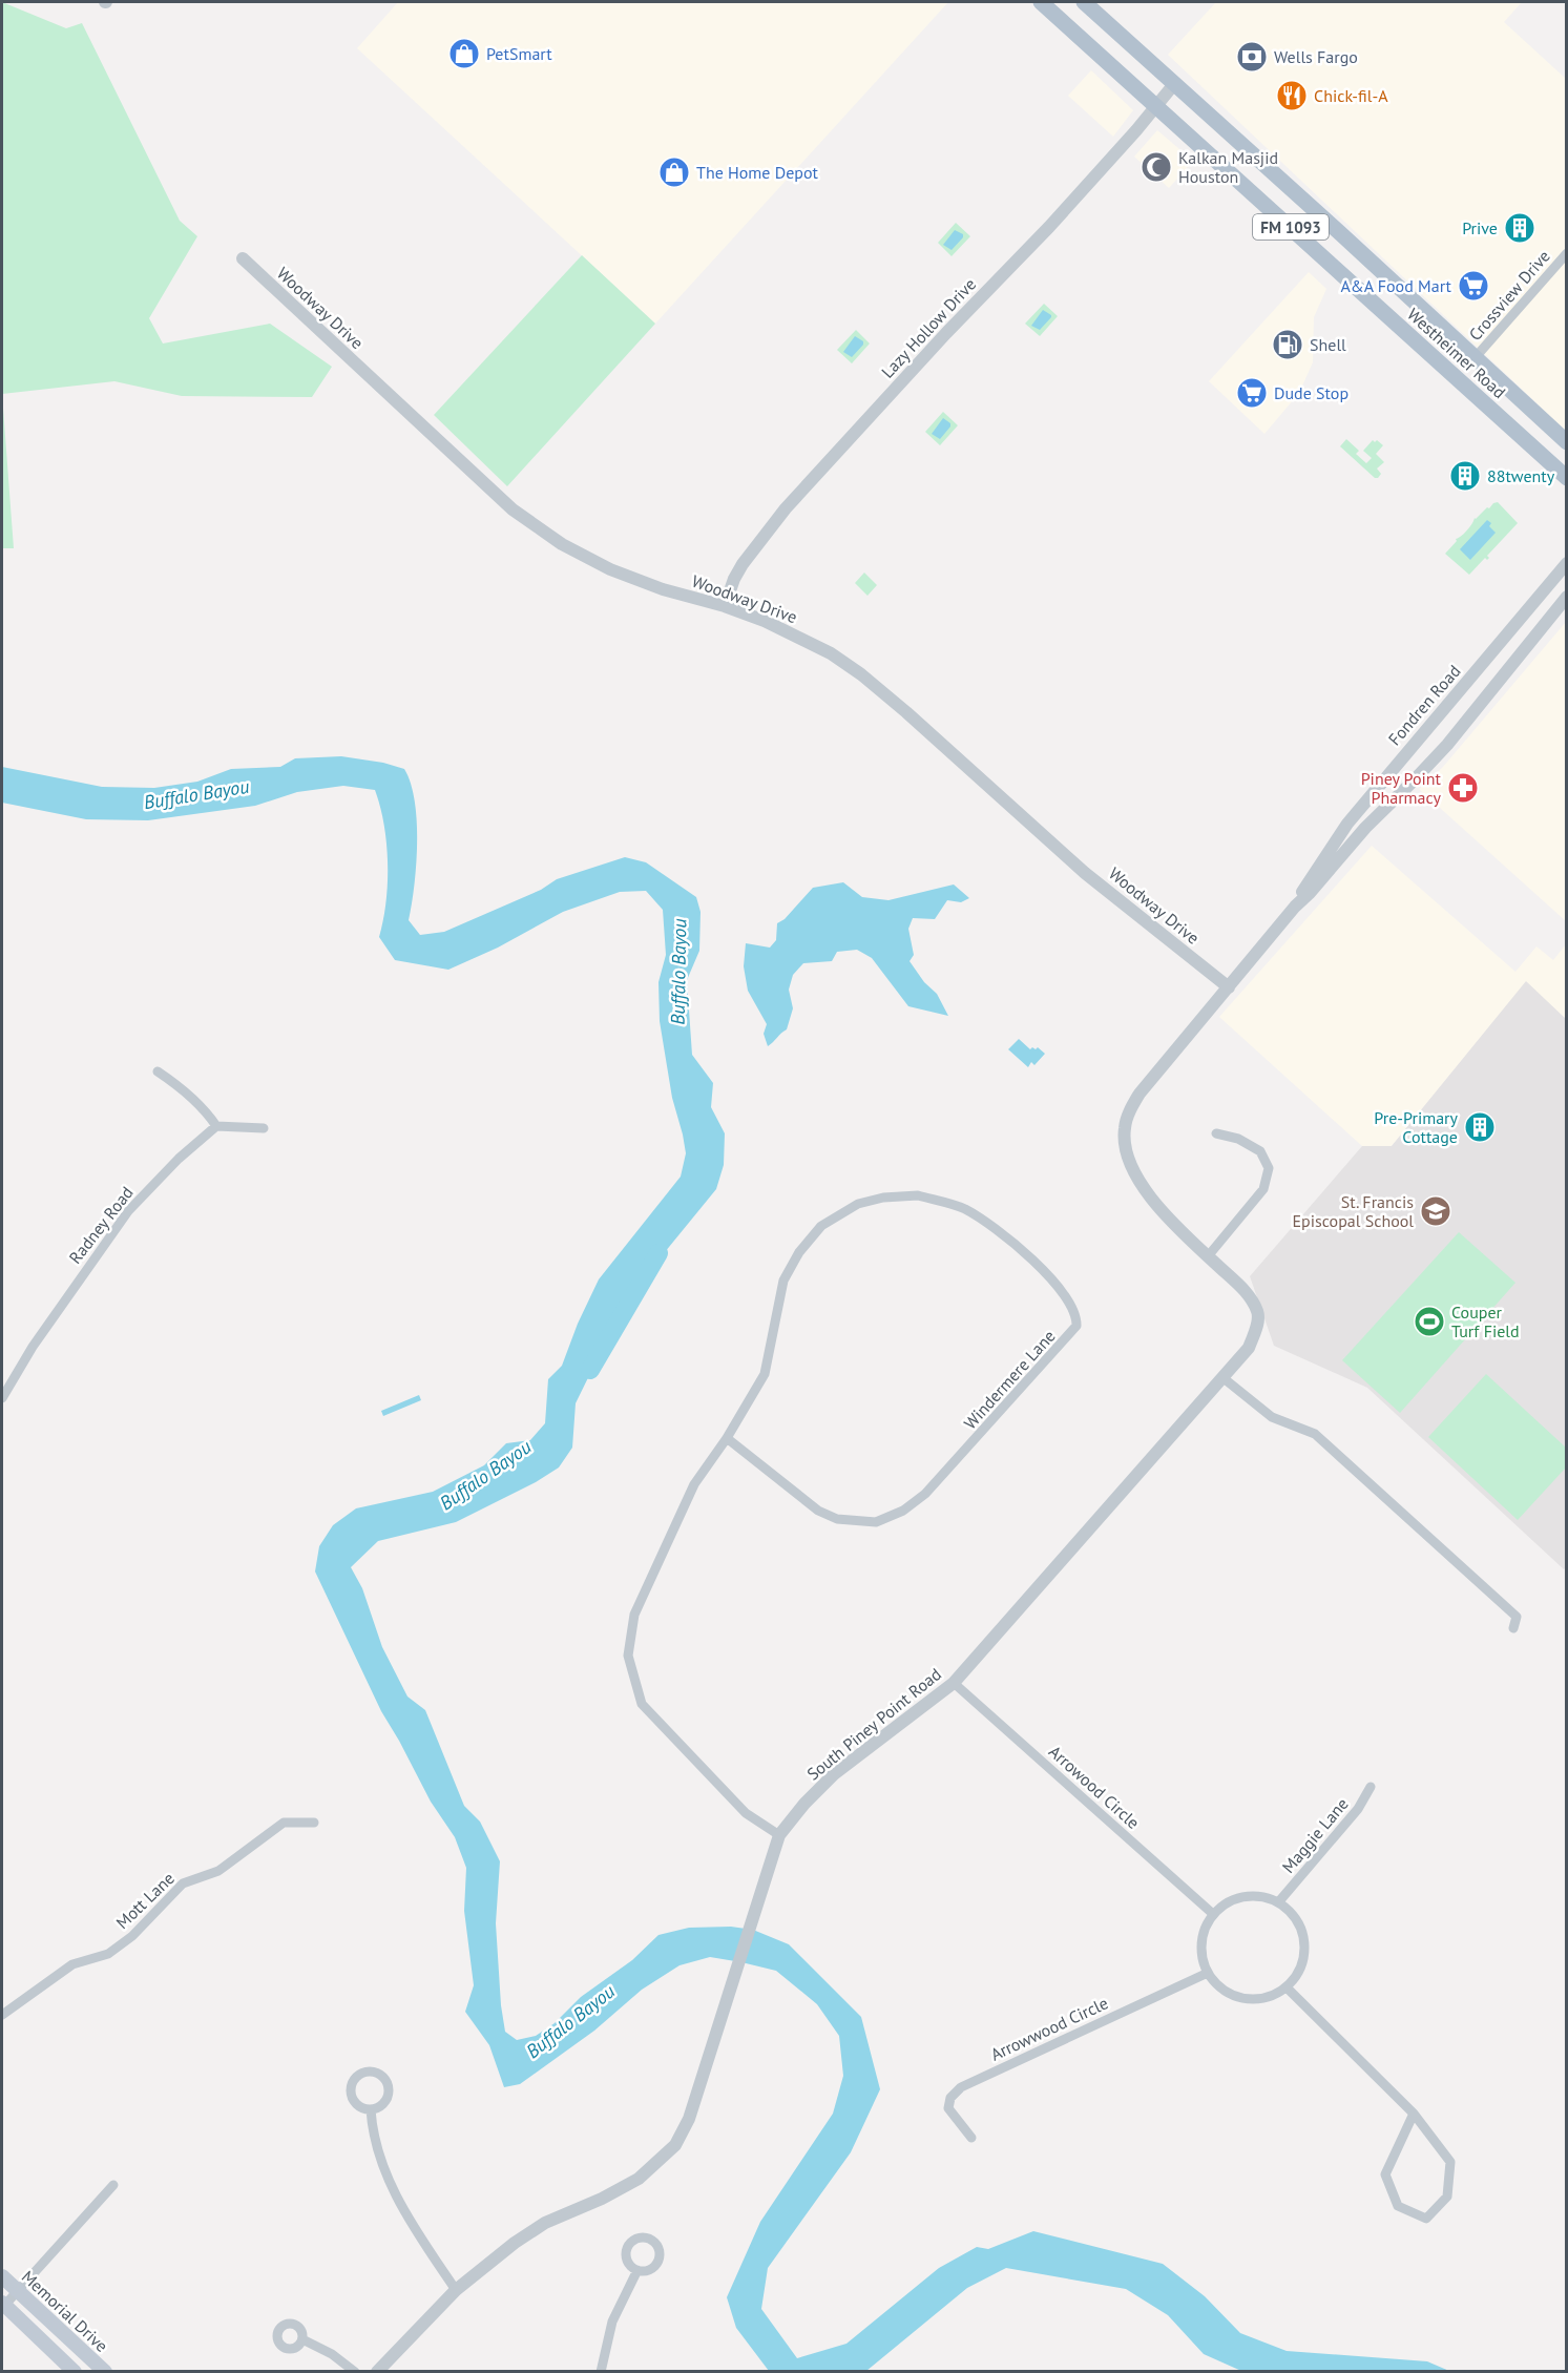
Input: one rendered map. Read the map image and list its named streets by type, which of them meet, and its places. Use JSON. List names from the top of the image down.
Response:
{
  "streets": {
    "main road": ["FM 1093", "Westheimer Road", "Memorial Drive"],
    "street": [
      "Crossview Drive",
      "Woodway Drive",
      "Lazy Hollow Drive",
      "Fondren Road",
      "Radney Road",
      "Windermere Lane",
      "South Piney Point Road",
      "Arrowood Circle",
      "Maggie Lane",
      "Mott Lane",
      "Arrowwood Circle"
    ]
  },
  "crossings": [
    ["Crossview Drive", "Westheimer Road"],
    ["Woodway Drive", "Lazy Hollow Drive"],
    ["Woodway Drive", "Fondren Road"],
    ["Lazy Hollow Drive", "Westheimer Road"],
    ["Fondren Road", "South Piney Point Road"],
    ["Windermere Lane", "South Piney Point Road"],
    ["South Piney Point Road", "Arrowood Circle"],
    ["Arrowood Circle", "Maggie Lane"],
    ["Arrowood Circle", "Arrowwood Circle"],
    ["Maggie Lane", "Arrowwood Circle"]
  ],
  "water": ["Buffalo Bayou"],
  "places": {
    "shop": ["PetSmart", "The Home Depot"],
    "bank": ["Wells Fargo"],
    "restaurant": ["Chick-fil-A"],
    "mosque": ["Kalkan Masjid Houston"],
    "building": ["Prive", "88twenty", "Pre-Primary Cottage"],
    "supermarket": ["A&A Food Mart", "Dude Stop"],
    "fuel station": ["Shell"],
    "pharmacy": ["Piney Point Pharmacy"],
    "school or university": ["St. Francis Episcopal School"],
    "sports": ["Couper Turf Field"]
  }
}
